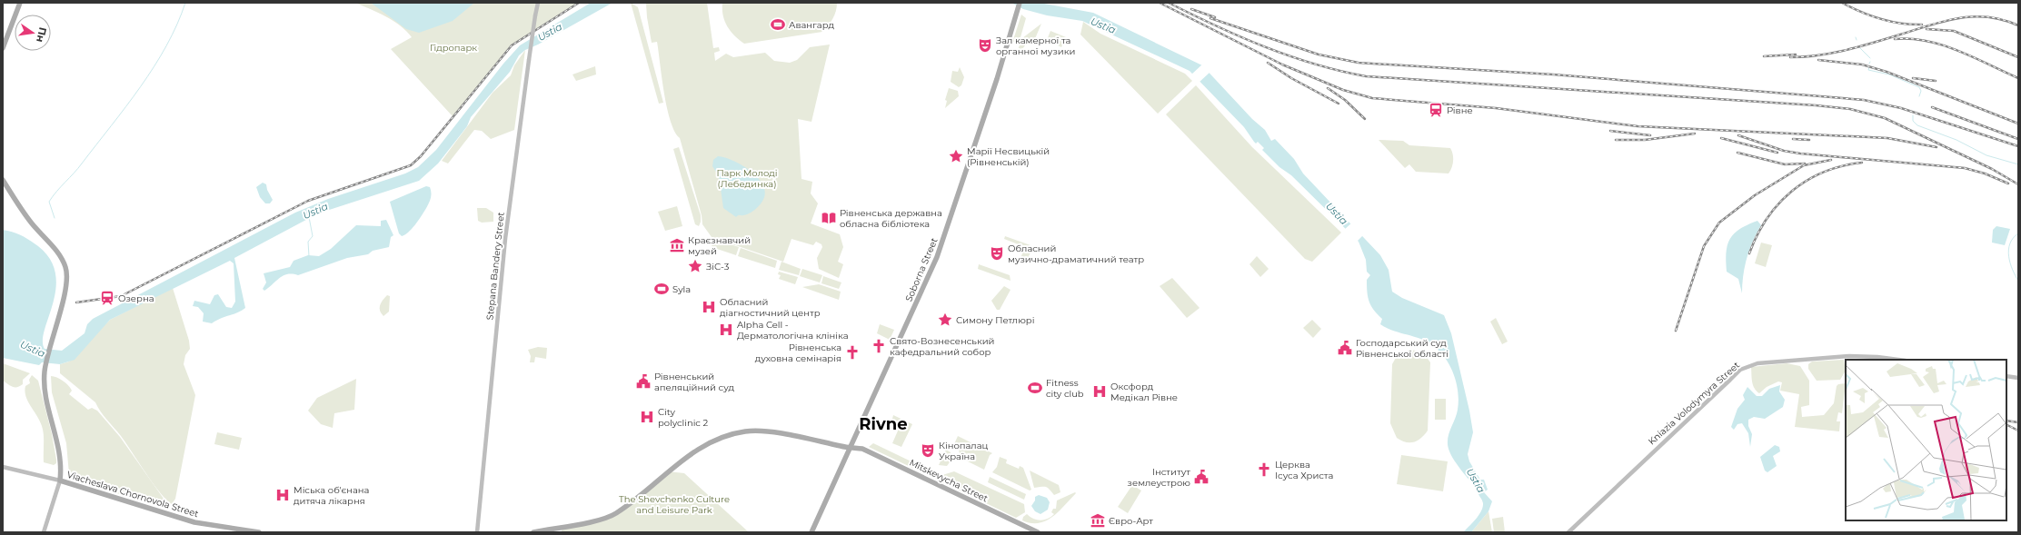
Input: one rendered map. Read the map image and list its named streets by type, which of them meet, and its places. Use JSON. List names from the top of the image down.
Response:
{
  "streets": {
    "main road": [
      "Stepana Bandery Street",
      "Soborna Street",
      "Kniazia Volodymyra Street",
      "Mitskevycha Street",
      "Viacheslava Chornovola Street"
    ]
  },
  "crossings": [
    ["Soborna Street", "Mitskevycha Street"]
  ],
  "districts": ["Rivne"],
  "water": ["Ustia"],
  "parks": ["Гідропарк", "Парк Молоді (Лебединка)", "The Shevchenko Culture and Leisure Park"],
  "places": {
    "sports": ["Авангард", "Syla", "Fitness city club"],
    "theatre": ["Зал камерної та органної музики", "Обласний музично-драматичний театр", "Кінопалац Україна"],
    "station": ["Рівне", "Озерна"],
    "place": ["Марії Несвицькій (Рівненській)", "ЗіС-3", "Симону Петлюрі"],
    "library": ["Рівненська державна обласна бібліотека"],
    "museum": ["Краєзнавчий музей", "Євро-Арт"],
    "hospital": [
      "Обласний діагностичний центр",
      "Alpha Cell - Дерматологічна клініка",
      "Оксфорд Медікал Рівне",
      "City polyclinic 2",
      "Міська об'єнана дитяча лікарня"
    ],
    "church": ["Свято-Вознесенський кафедральний собор", "Рівненська духовна семінарія", "Церква Ісуса Христа"],
    "public building": ["Господарський суд Рівненської області", "Рівненський апеляційний суд", "Інститут землеустрою"]
  },
  "north": "right"
}
